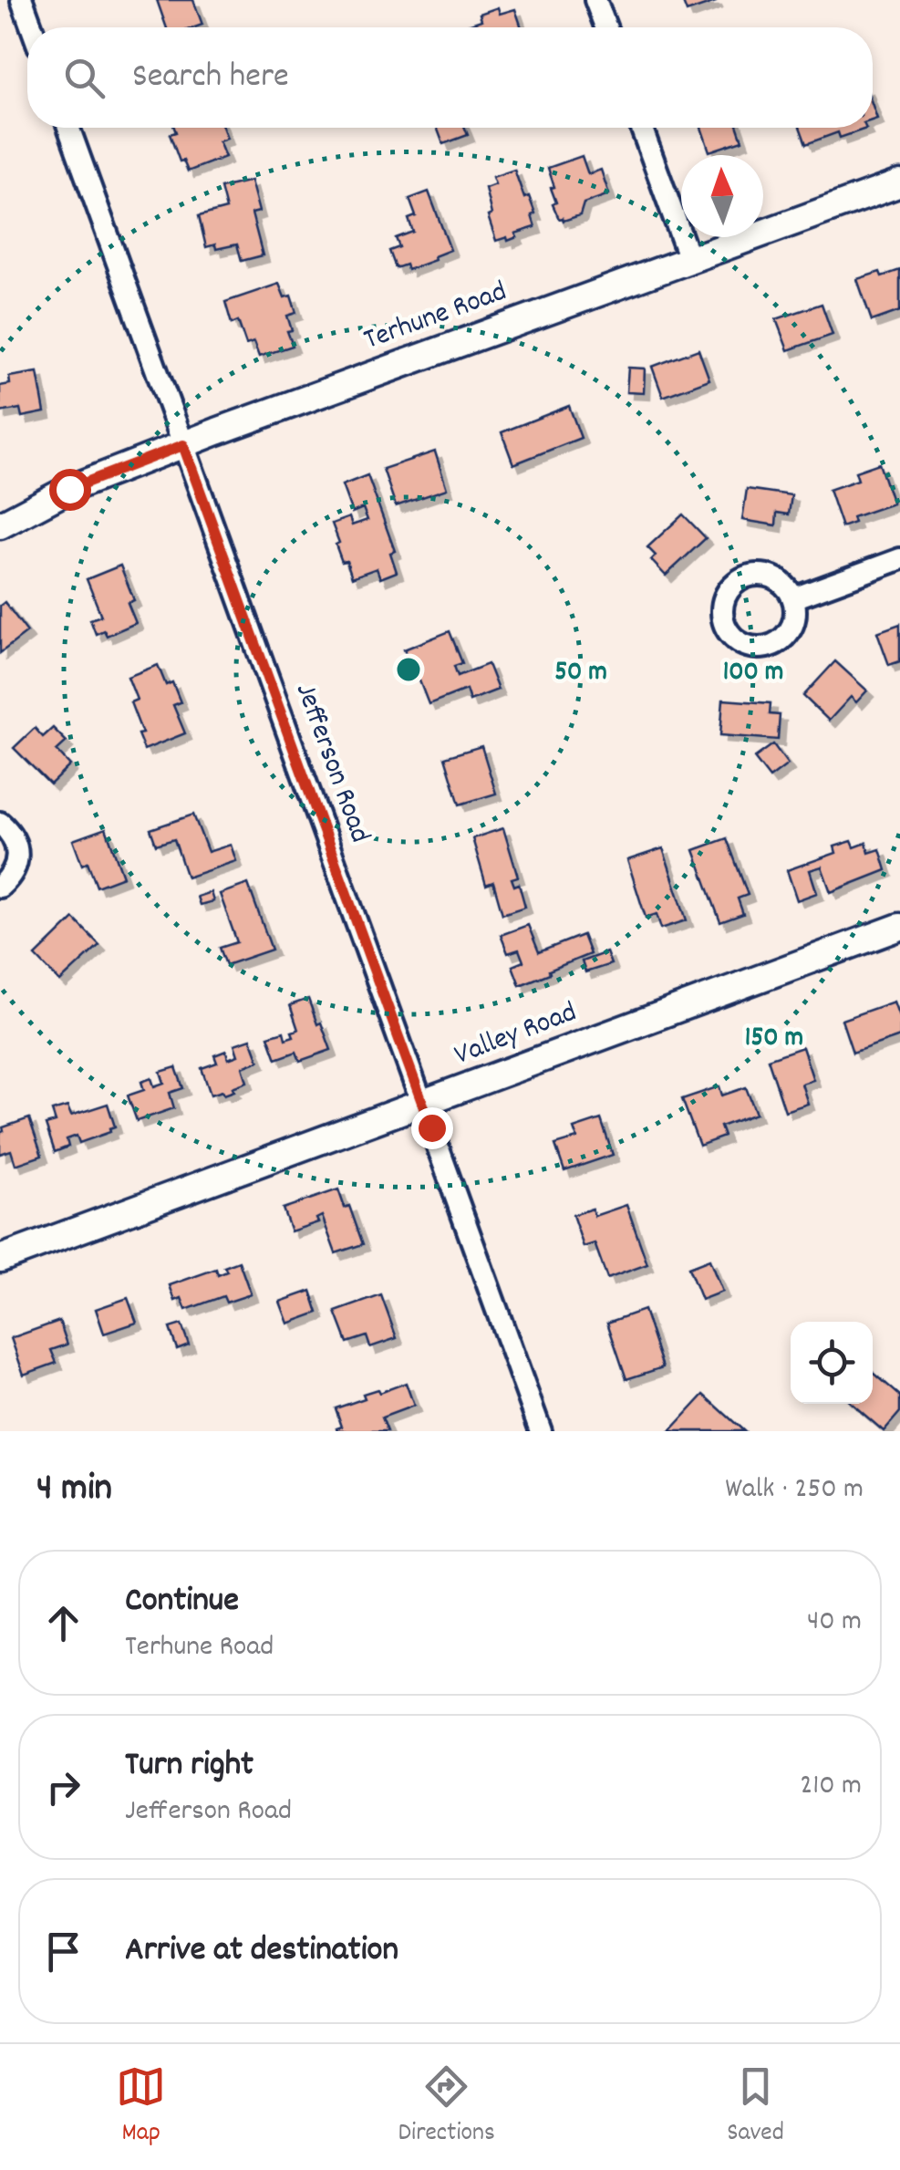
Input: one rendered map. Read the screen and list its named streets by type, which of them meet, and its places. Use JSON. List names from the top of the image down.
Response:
{
  "streets": {
    "street": ["Terhune Road", "Jefferson Road", "Valley Road"]
  },
  "crossings": [
    ["Terhune Road", "Jefferson Road"],
    ["Jefferson Road", "Valley Road"]
  ],
  "north": "top",
  "page": {
    "search": "Search here",
    "heading": ["4 min", "Walk · 250 m"],
    "list": [
      ["Continue", "Terhune Road", "40 m"],
      ["Turn right", "Jefferson Road", "210 m"],
      "Arrive at destination"
    ],
    "nav": ["Map", "Directions", "Saved"]
  },
  "rings": ["50 m", "100 m", "150 m"]
}
